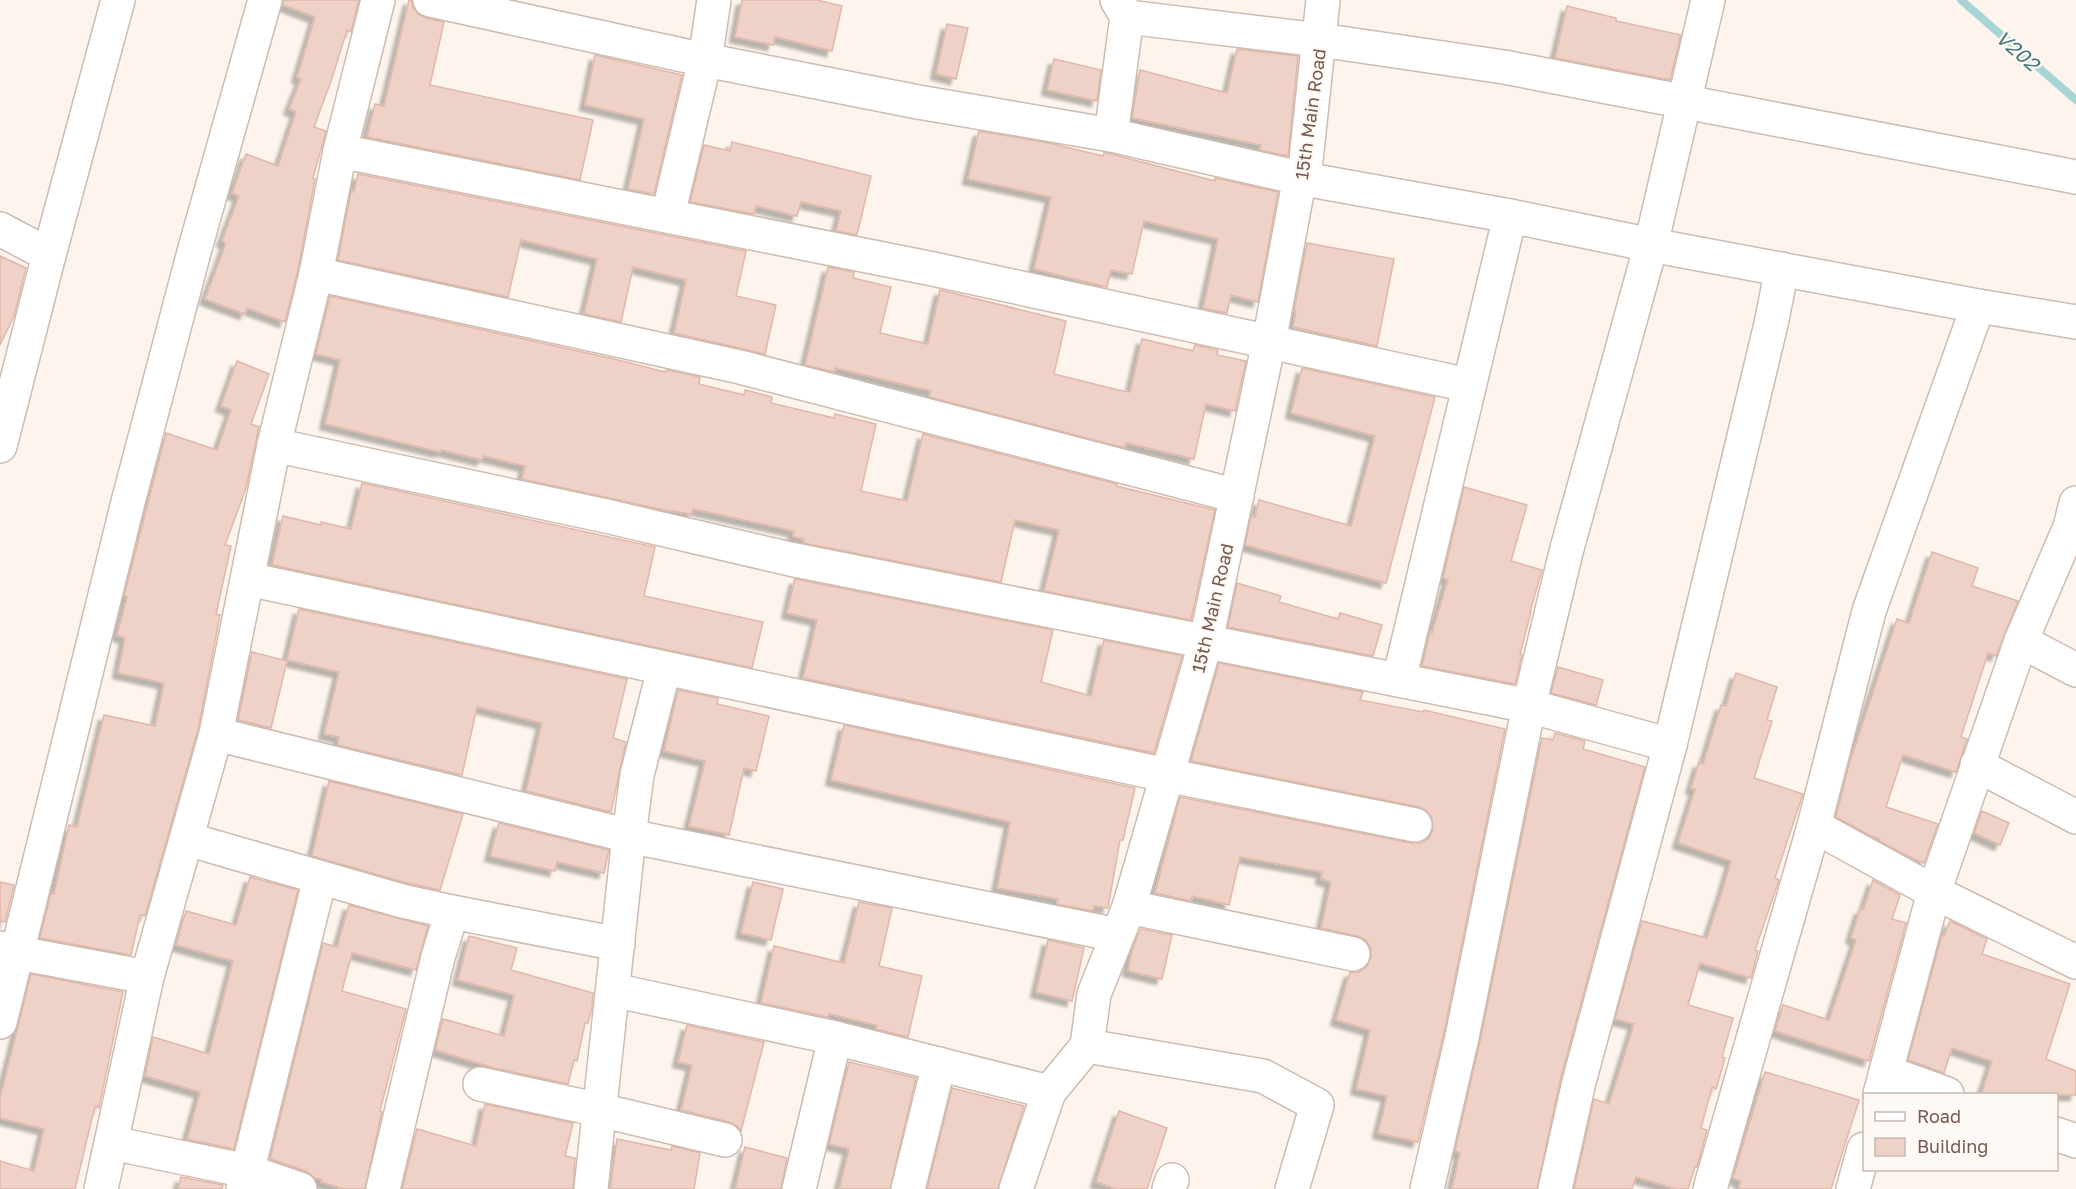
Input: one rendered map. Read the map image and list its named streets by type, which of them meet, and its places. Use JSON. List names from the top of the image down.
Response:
{
  "streets": {
    "street": ["15th Main Road"]
  },
  "water": ["V202"],
  "legend": ["Road", "Building"]
}
